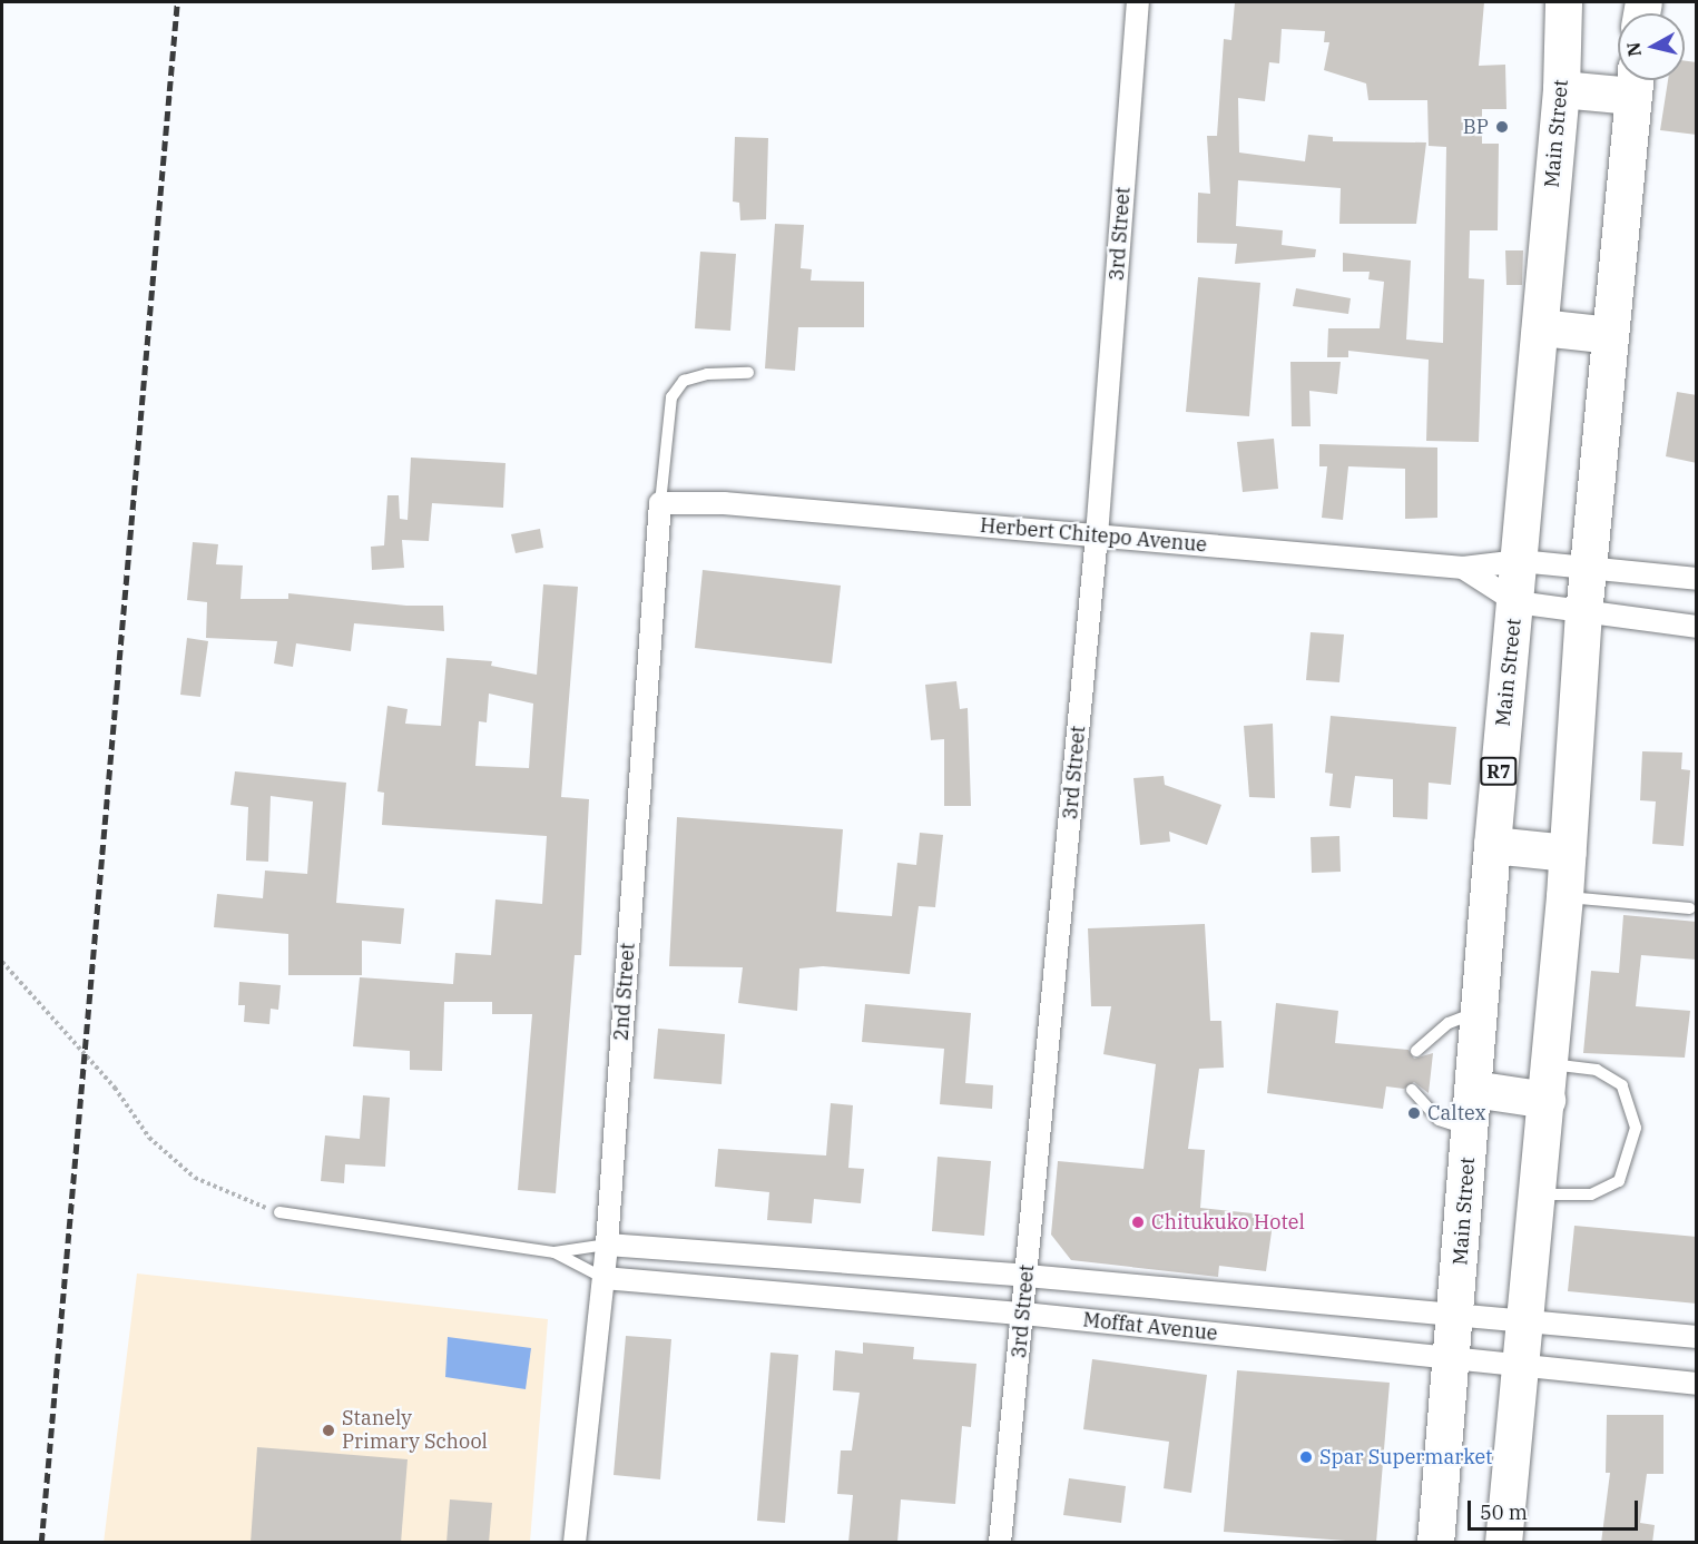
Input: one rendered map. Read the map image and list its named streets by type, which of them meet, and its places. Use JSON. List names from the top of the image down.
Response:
{
  "streets": {
    "highway": ["Main Street", "R7"],
    "street": [
      "3rd Street",
      "Herbert Chitepo Avenue",
      "2nd Street",
      "Moffat Avenue"
    ]
  },
  "crossings": [
    ["Main Street", "Herbert Chitepo Avenue"],
    ["Main Street", "Moffat Avenue"],
    ["3rd Street", "Herbert Chitepo Avenue"],
    ["3rd Street", "Moffat Avenue"],
    ["Herbert Chitepo Avenue", "2nd Street"],
    ["2nd Street", "Moffat Avenue"]
  ],
  "places": [
    "BP",
    "Caltex",
    "Chitukuko Hotel",
    "Stanely Primary School",
    "Spar Supermarket"
  ],
  "scale_bar": "50 m",
  "north": "left"
}
